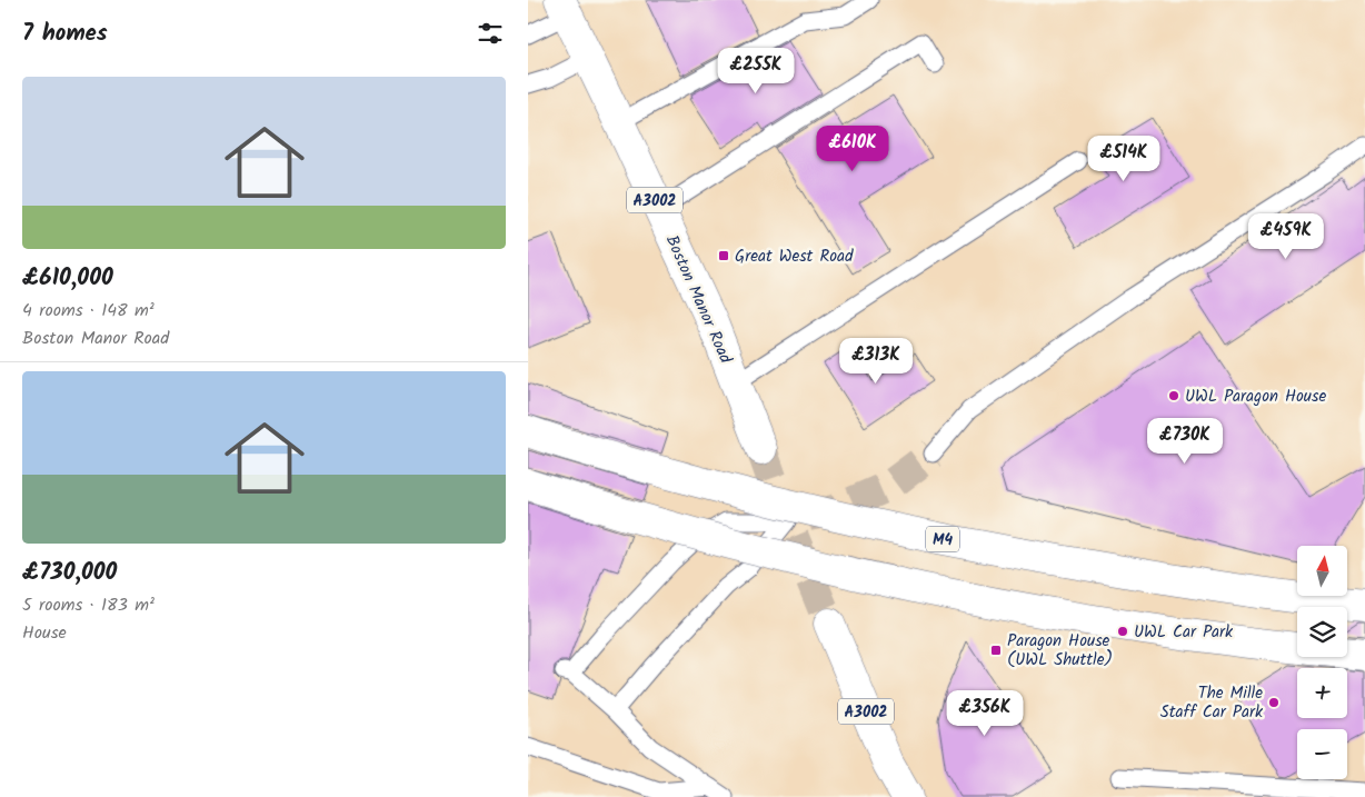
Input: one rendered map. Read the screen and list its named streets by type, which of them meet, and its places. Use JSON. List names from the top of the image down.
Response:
{
  "streets": {
    "main road": ["A3002", "Boston Manor Road", "M4"]
  },
  "places": {
    "transit": ["Great West Road", "Paragon House (UWL Shuttle)"],
    "other": ["UWL Paragon House", "UWL Car Park", "The Mille Staff Car Park"]
  },
  "north": "top",
  "page": {
    "heading": "7 homes",
    "price": [
      "£255K",
      "£610K",
      "£514K",
      "£459K",
      "£313K",
      "£730K",
      "£356K"
    ],
    "list": [
      {
        "name": "£610,000",
        "note": "4 rooms · 148 m² · Boston Manor Road"
      },
      {
        "name": "£730,000",
        "note": "5 rooms · 183 m² · House"
      }
    ],
    "map_buttons": ["+", "−"]
  }
}
